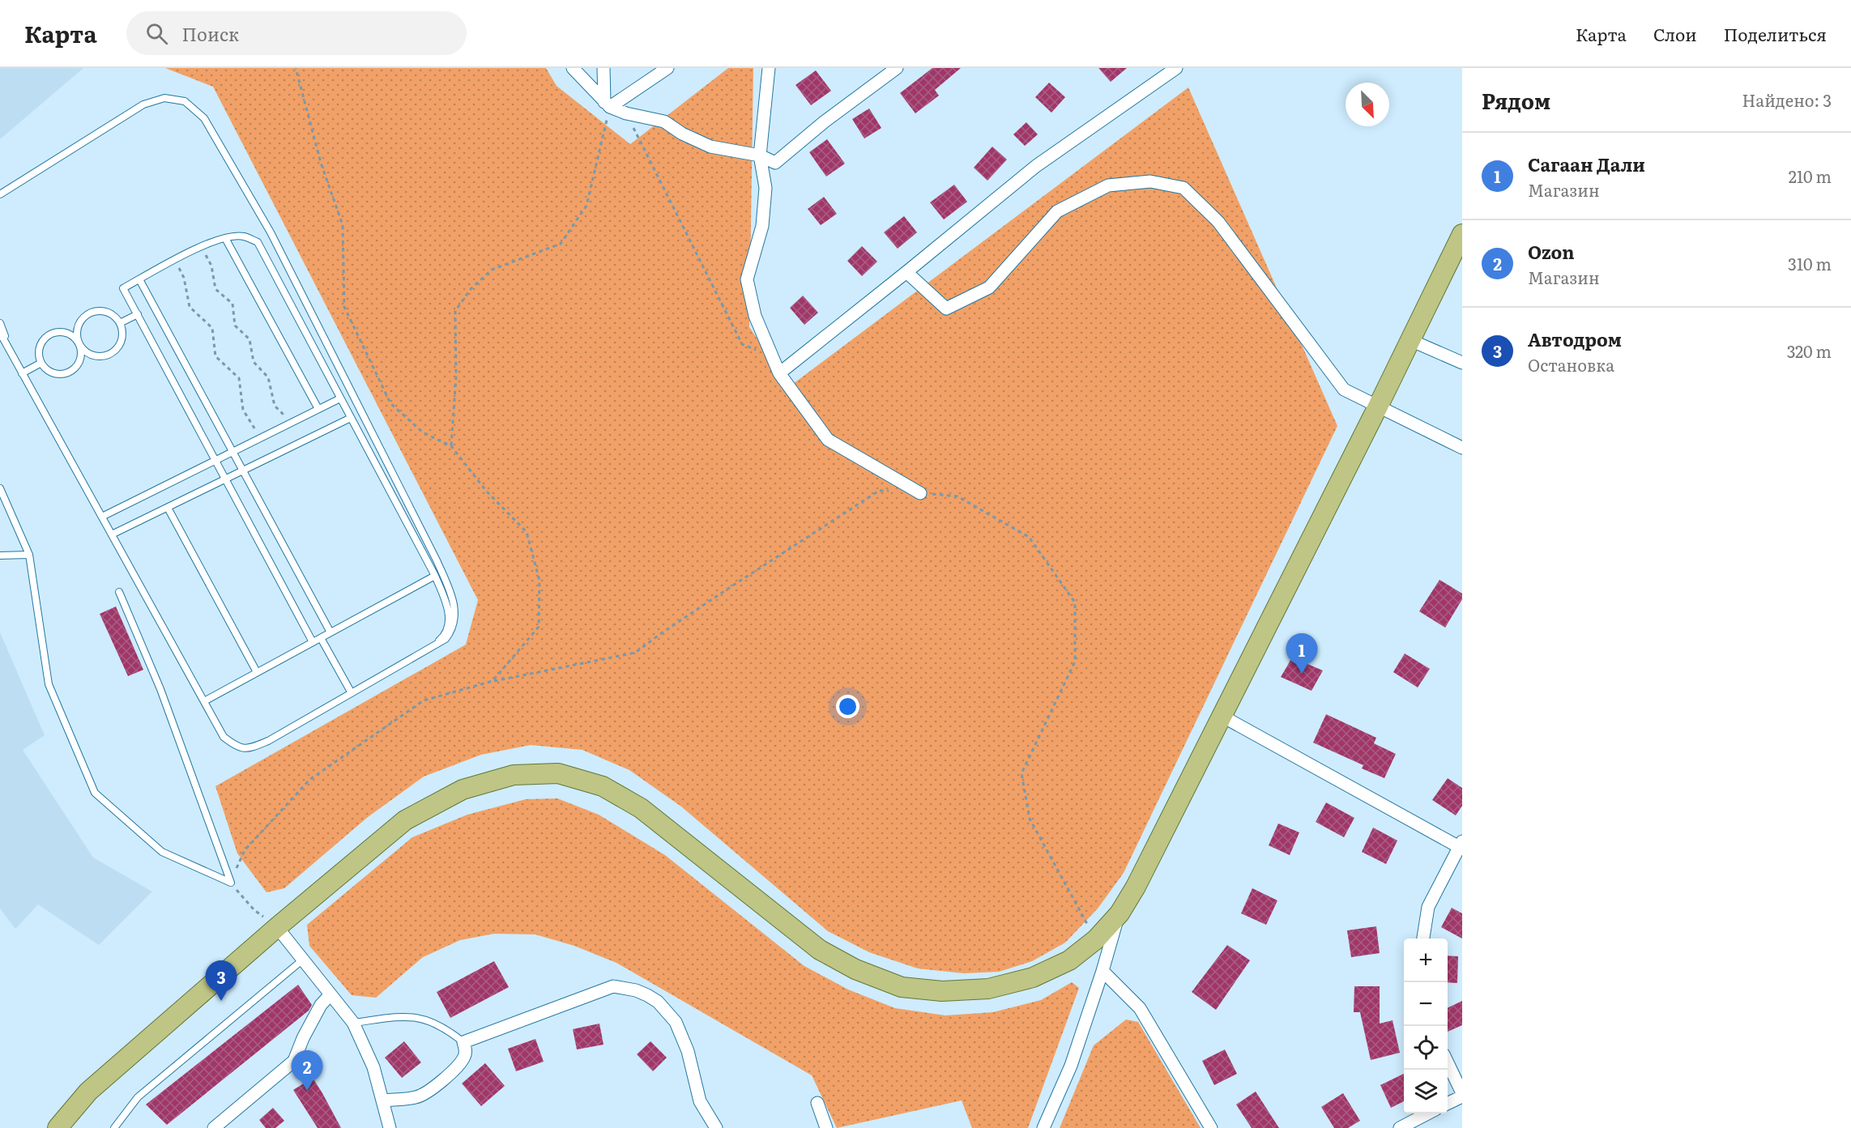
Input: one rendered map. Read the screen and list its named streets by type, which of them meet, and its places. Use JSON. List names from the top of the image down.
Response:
{
  "north": "bottom right",
  "page": {
    "header": "Карта",
    "search": "Поиск",
    "nav": ["Карта", "Слои", "Поделиться"],
    "heading": ["Рядом", "Найдено: 3"],
    "list": [
      {
        "mark": "1",
        "name": "Сагаан Дали",
        "note": "Магазин",
        "value": "210 m"
      },
      {
        "mark": "2",
        "name": "Ozon",
        "note": "Магазин",
        "value": "310 m"
      },
      {
        "mark": "3",
        "name": "Автодром",
        "note": "Остановка",
        "value": "320 m"
      }
    ],
    "pins": ["1", "3", "2"],
    "map_buttons": ["+", "−"]
  }
}
